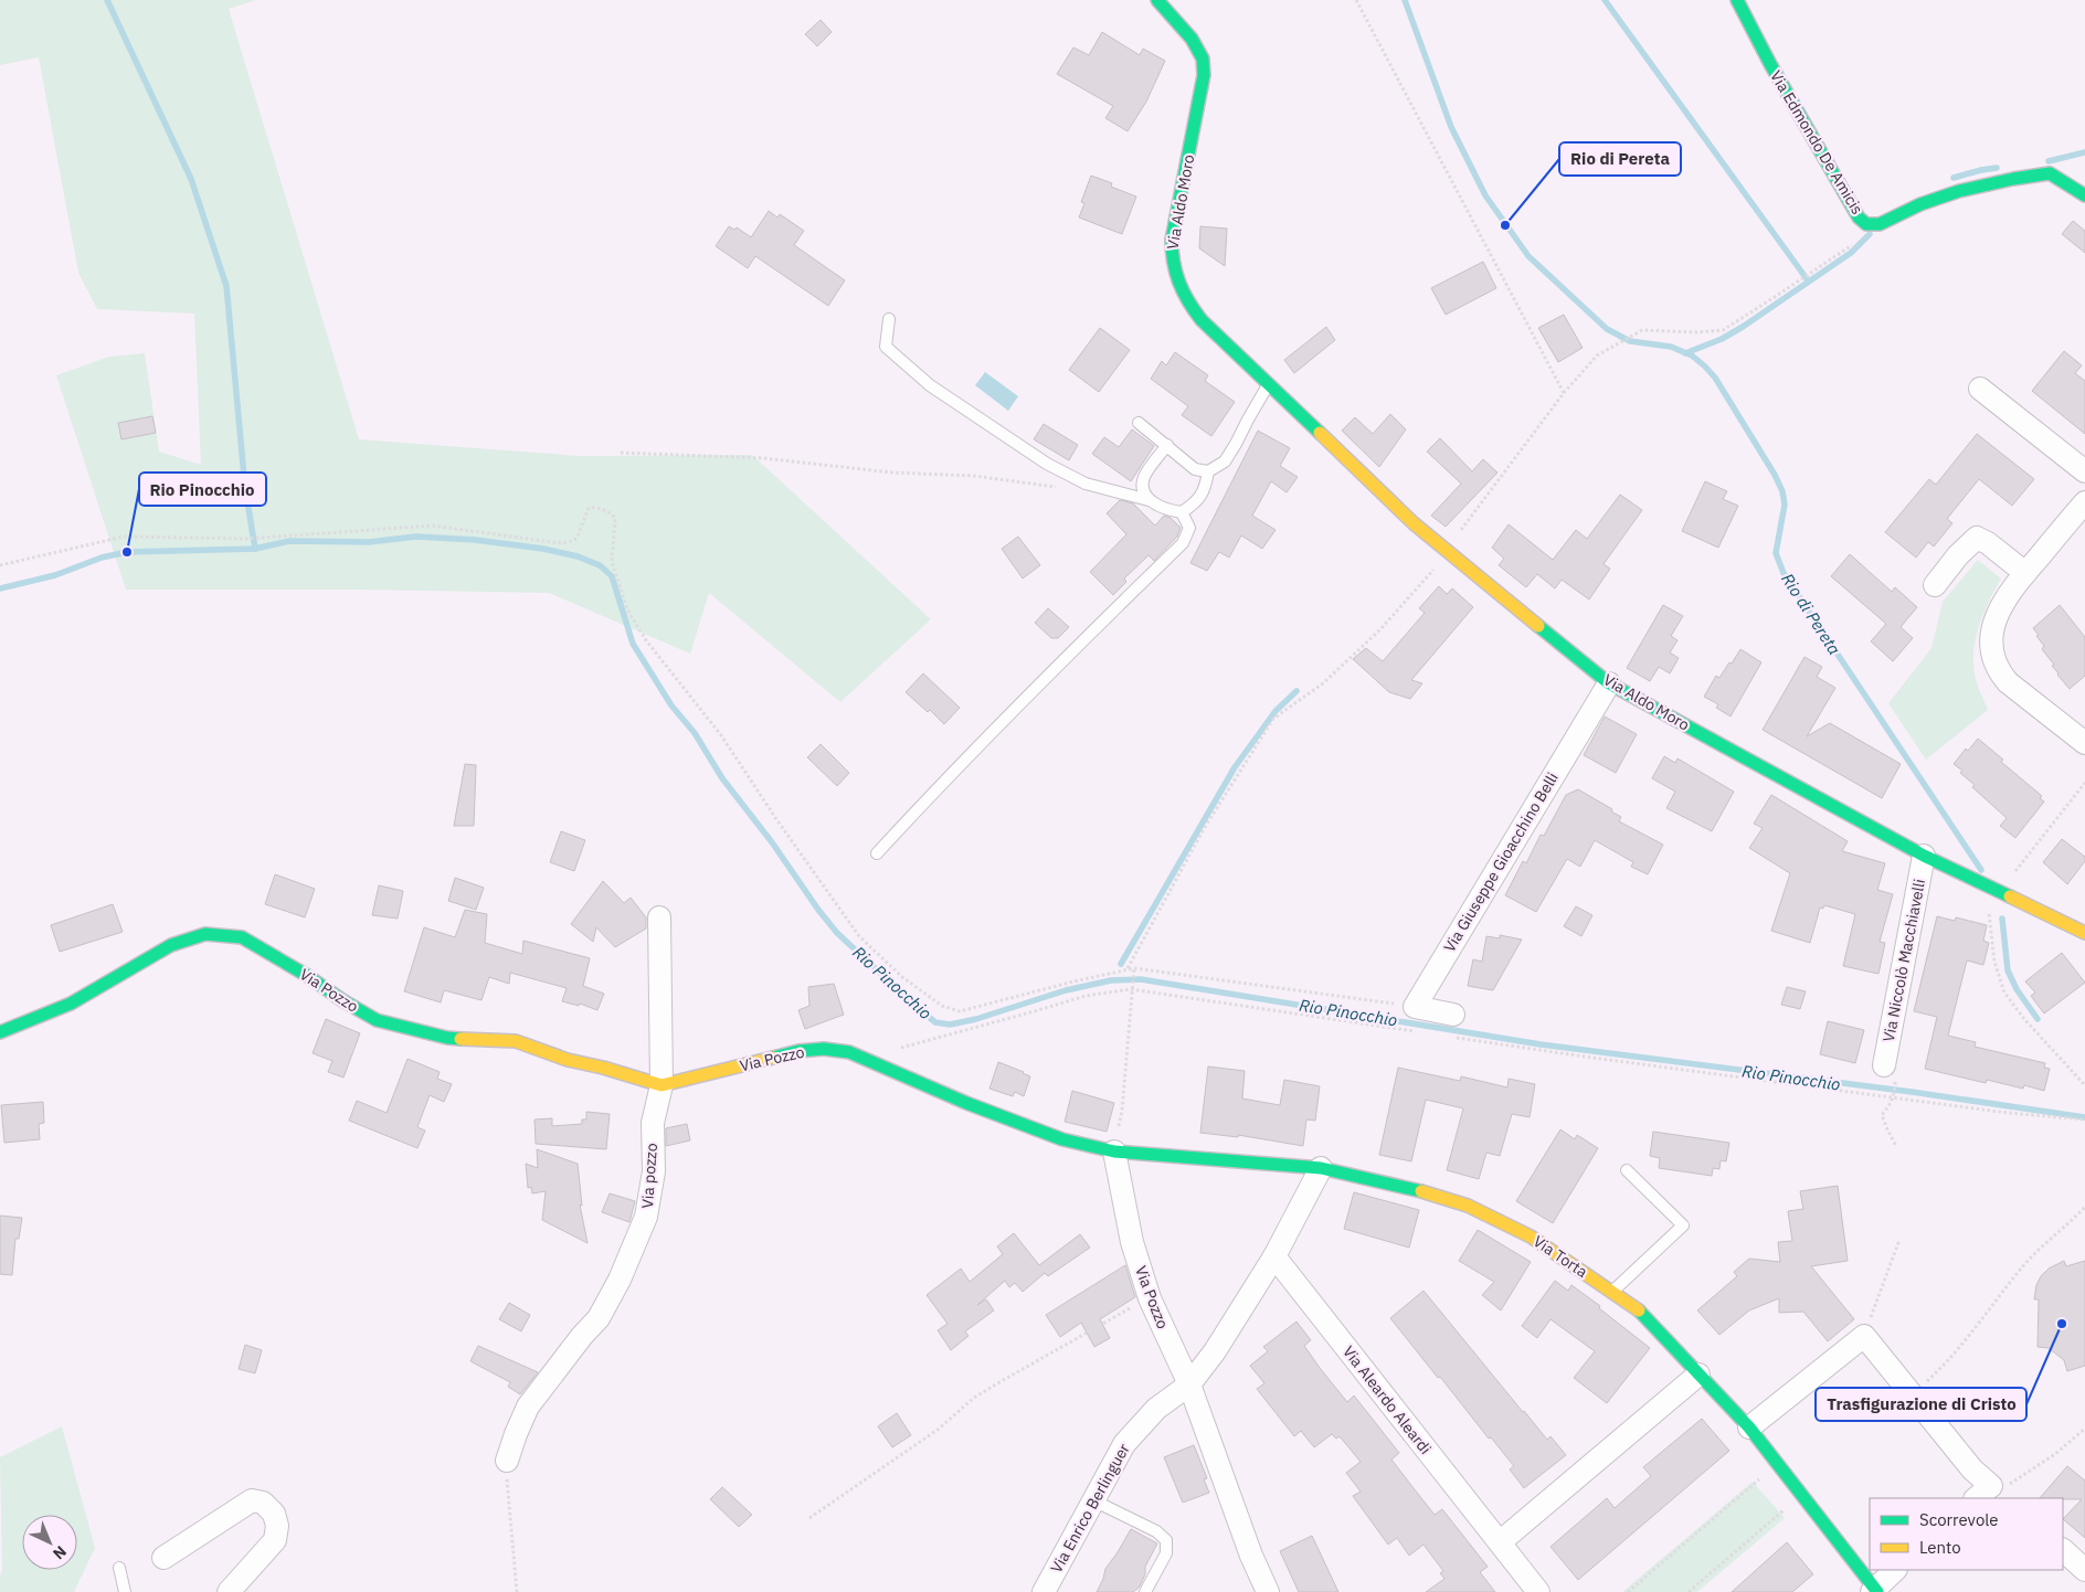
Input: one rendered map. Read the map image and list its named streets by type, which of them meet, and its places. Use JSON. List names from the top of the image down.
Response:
{
  "streets": {
    "street": [
      "Via Edmondo De Amicis",
      "Via Aldo Moro",
      "Via Giuseppe Gioacchino Belli",
      "Via Niccolò Macchiavelli",
      "Via Pozzo",
      "Via pozzo",
      "Via Torta",
      "Via Aleardo Aleardi",
      "Via Enrico Berlinguer"
    ]
  },
  "crossings": [
    ["Via Aldo Moro", "Via Giuseppe Gioacchino Belli"],
    ["Via Aldo Moro", "Via Niccolò Macchiavelli"],
    ["Via Pozzo", "Via pozzo"],
    ["Via Pozzo", "Via Torta"],
    ["Via Pozzo", "Via Enrico Berlinguer"]
  ],
  "water": ["Rio di Pereta", "Rio Pinocchio"],
  "places": ["Rio di Pereta", "Rio Pinocchio", "Trasfigurazione di Cristo"],
  "legend": ["Scorrevole", "Lento"],
  "north": "bottom right"
}
